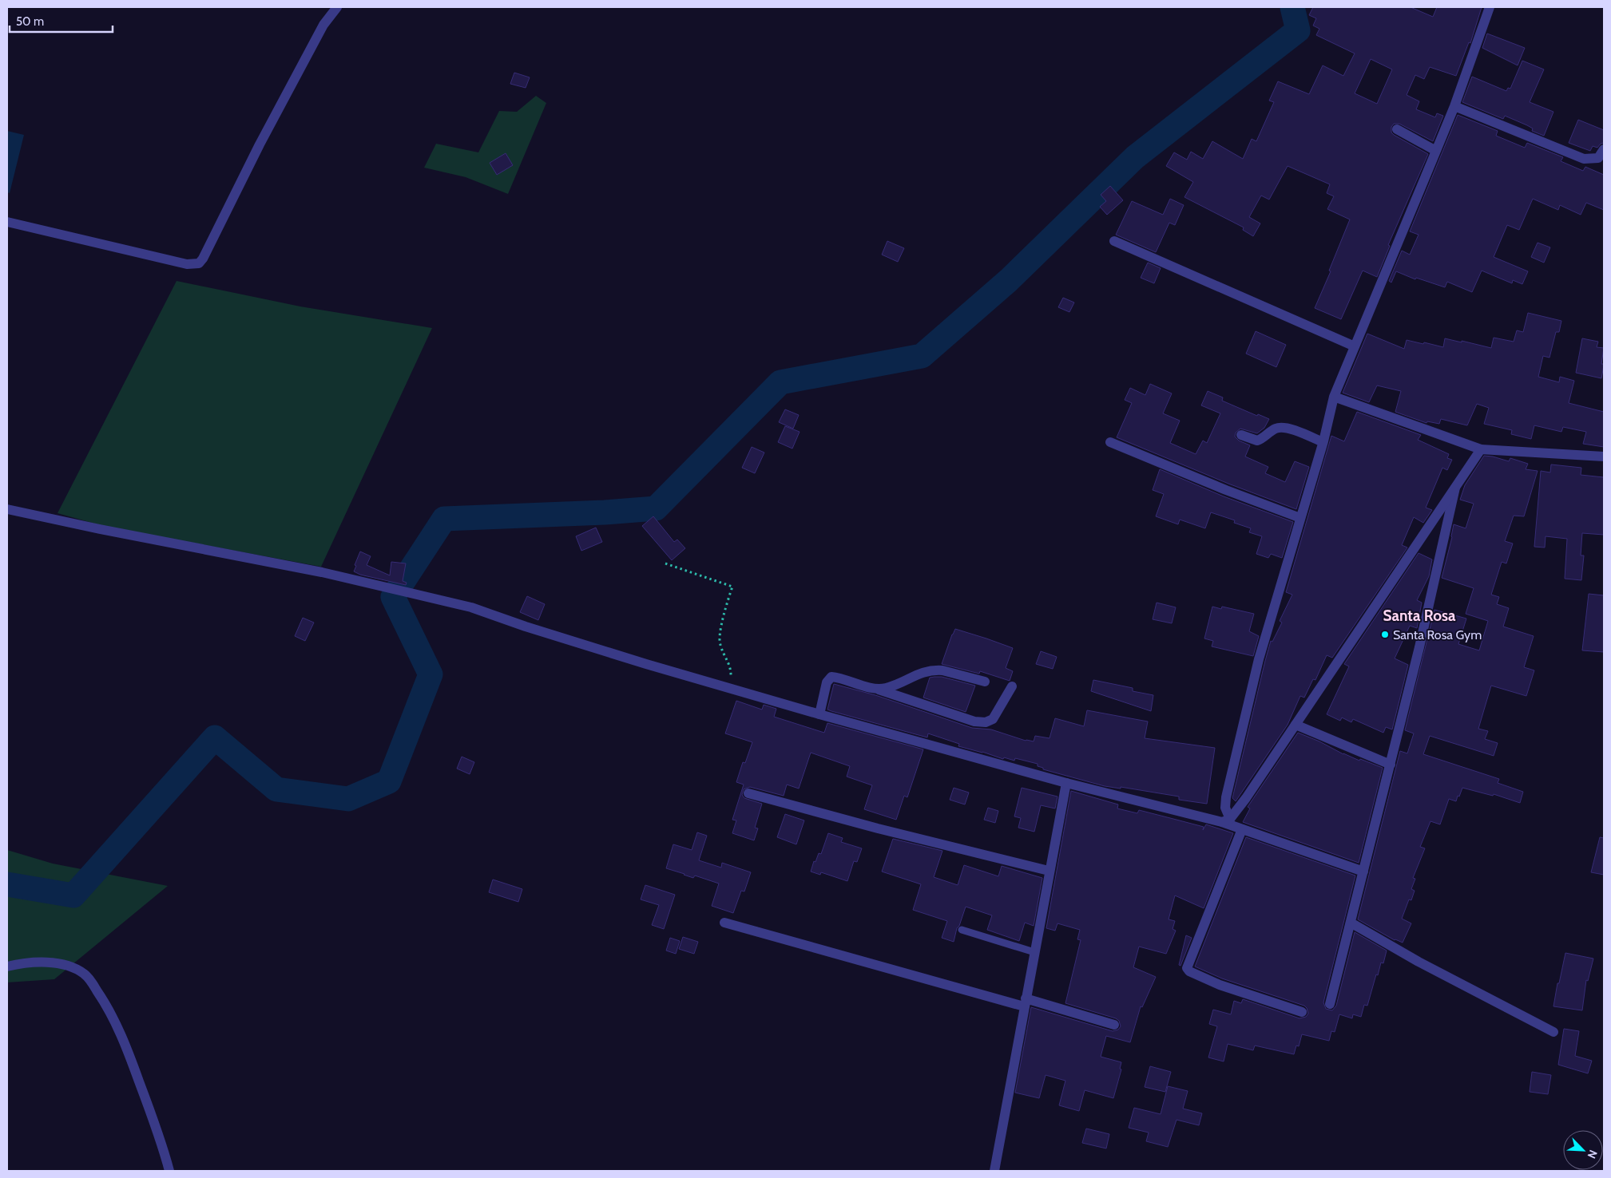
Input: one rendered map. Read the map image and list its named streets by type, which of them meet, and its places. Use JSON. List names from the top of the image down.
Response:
{
  "districts": ["Santa Rosa"],
  "places": ["Santa Rosa Gym"],
  "scale_bar": "50 m",
  "north": "bottom right"
}
